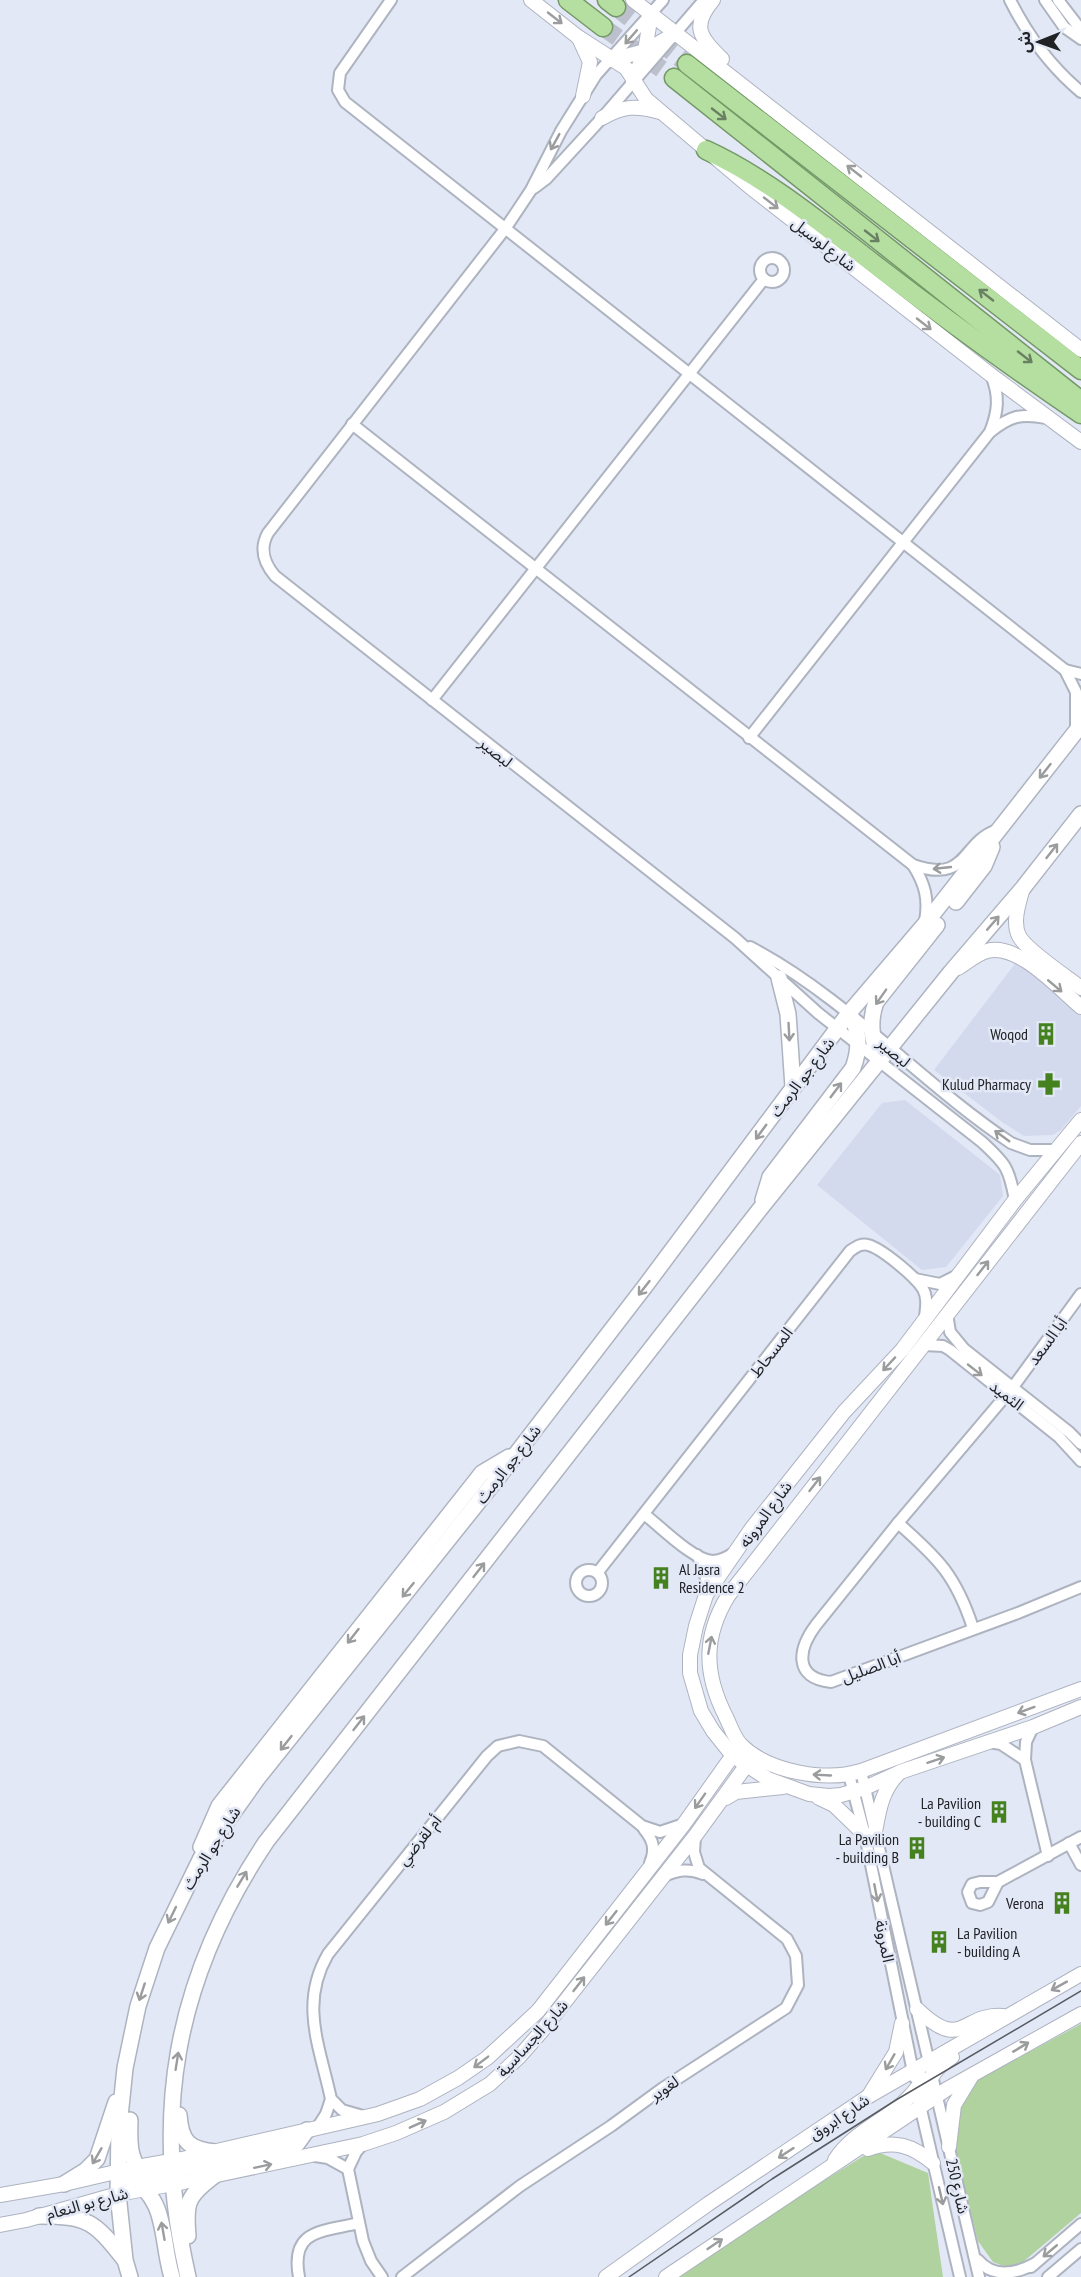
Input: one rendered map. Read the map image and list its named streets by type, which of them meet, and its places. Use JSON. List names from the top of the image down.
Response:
{
  "streets": {
    "main road": ["شارع جو الرمث"],
    "street": [
      "شارع لوسيل",
      "لبصير",
      "أبا السعد",
      "المسحاط",
      "الثميد",
      "شارع المرونه",
      "أبا الصليل",
      "أم لقرضي",
      "المرونة",
      "شارع الجساسية",
      "لغوير",
      "شارع ابروق",
      "شارع 250",
      "شارع بو النعام"
    ]
  },
  "crossings": [
    ["لبصير", "شارع جو الرمث"],
    ["لبصير", "شارع المرونه"],
    ["شارع جو الرمث", "شارع بو النعام"],
    ["أبا السعد", "الثميد"],
    ["أبا السعد", "أبا الصليل"],
    ["الثميد", "شارع المرونه"],
    ["الثميد", "أبا الصليل"],
    ["شارع المرونه", "المرونة"],
    ["شارع المرونه", "شارع الجساسية"],
    ["أم لقرضي", "شارع الجساسية"],
    ["المرونة", "شارع ابروق"],
    ["المرونة", "شارع 250"],
    ["شارع الجساسية", "لغوير"]
  ],
  "places": {
    "building": [
      "Woqod",
      "Al Jasra Residence 2",
      "La Pavilion - building C",
      "La Pavilion - building B",
      "Verona",
      "La Pavilion - building A"
    ],
    "pharmacy": ["Kulud Pharmacy"]
  },
  "north": "left"
}
